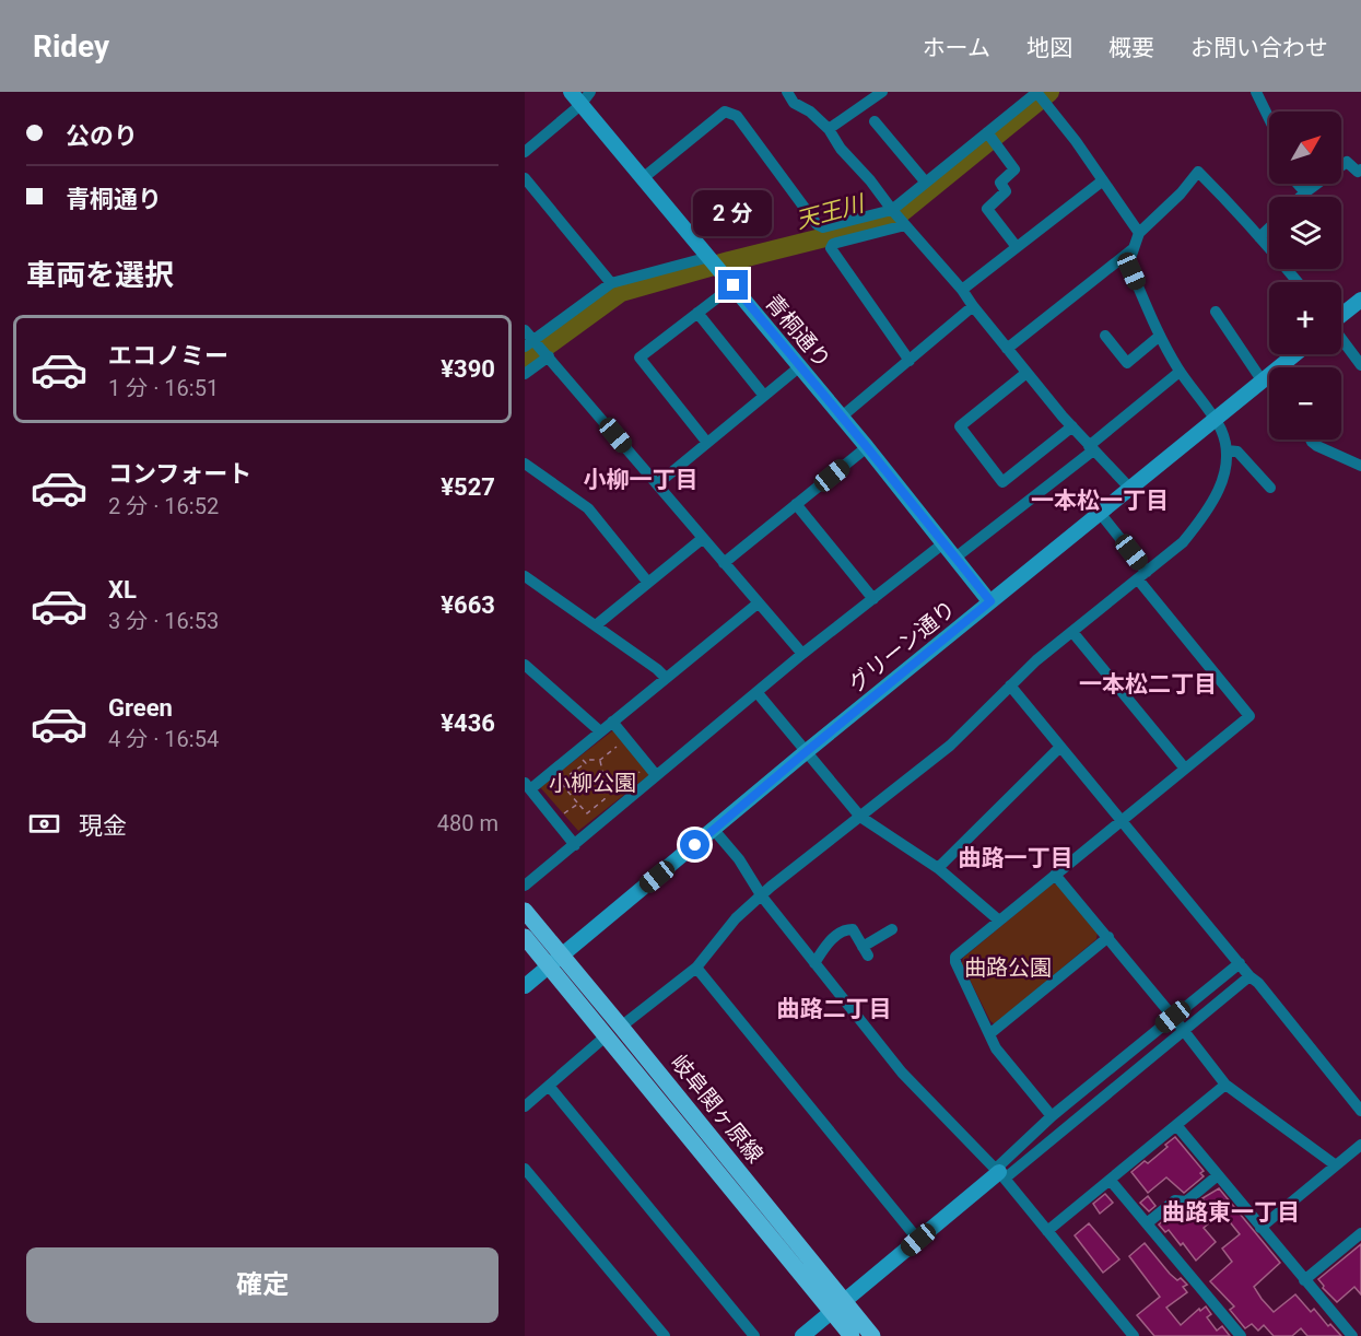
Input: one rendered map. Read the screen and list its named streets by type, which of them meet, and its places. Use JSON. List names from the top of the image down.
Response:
{
  "streets": {
    "main road": ["岐阜関ヶ原線"],
    "street": ["青桐通り", "グリーン通り"]
  },
  "crossings": [
    ["青桐通り", "グリーン通り"],
    ["グリーン通り", "岐阜関ヶ原線"]
  ],
  "districts": [
    "小柳一丁目",
    "一本松一丁目",
    "一本松二丁目",
    "曲路一丁目",
    "曲路二丁目",
    "曲路東一丁目"
  ],
  "water": ["天王川"],
  "parks": ["小柳公園", "曲路公園"],
  "north": "top right",
  "page": {
    "header": "Ridey",
    "nav": [
      "ホーム",
      "地図",
      "概要",
      "お問い合わせ"
    ],
    "banner": ["公のり", "青桐通り"],
    "map_buttons": ["+", "−"],
    "bubble": "2 分",
    "heading": "車両を選択",
    "list": [
      {
        "name": "エコノミー",
        "note": "1 分 · 16:51",
        "value": "¥390"
      },
      {
        "name": "コンフォート",
        "note": "2 分 · 16:52",
        "value": "¥527"
      },
      {
        "name": "XL",
        "note": "3 分 · 16:53",
        "value": "¥663"
      },
      {
        "name": "Green",
        "note": "4 分 · 16:54",
        "value": "¥436"
      }
    ],
    "pay": ["現金", "480 m"],
    "buttons": "確定"
  }
}
